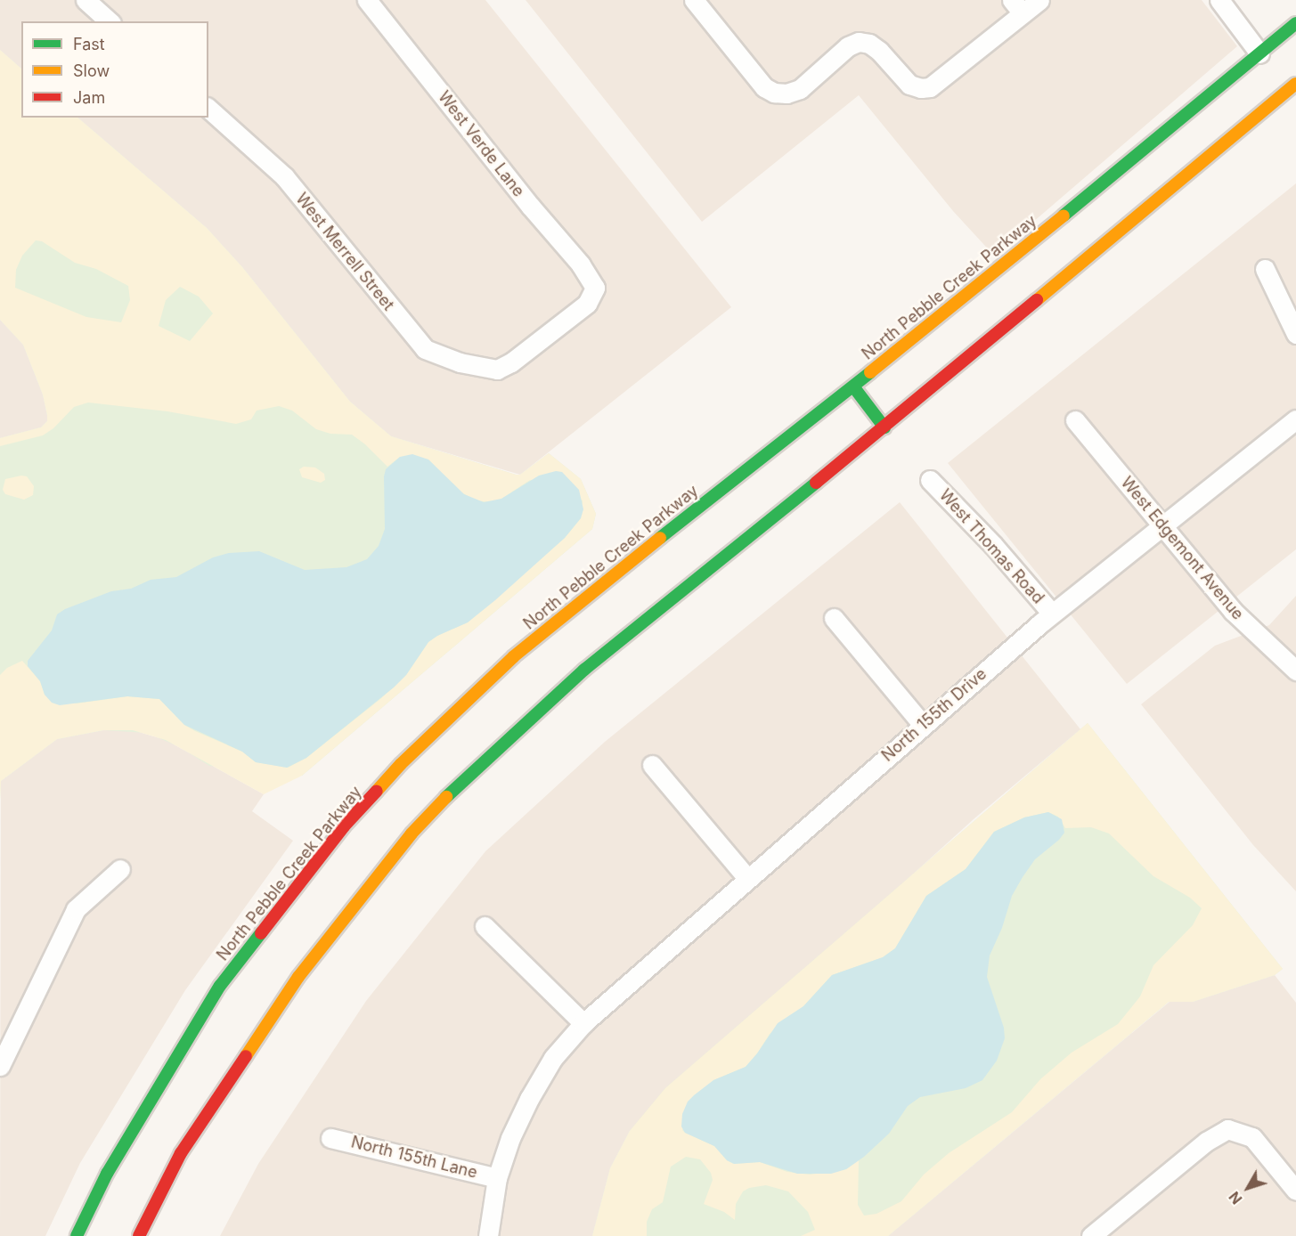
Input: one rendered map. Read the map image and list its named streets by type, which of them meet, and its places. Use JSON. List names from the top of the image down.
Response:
{
  "streets": {
    "main road": ["North Pebble Creek Parkway"],
    "street": [
      "West Verde Lane",
      "West Merrell Street",
      "West Thomas Road",
      "West Edgemont Avenue",
      "North 155th Drive",
      "North 155th Lane"
    ]
  },
  "crossings": [
    ["West Verde Lane", "West Merrell Street"],
    ["West Thomas Road", "North 155th Drive"],
    ["West Edgemont Avenue", "North 155th Drive"],
    ["North 155th Drive", "North 155th Lane"]
  ],
  "legend": ["Fast", "Slow", "Jam"],
  "north": "bottom left"
}
